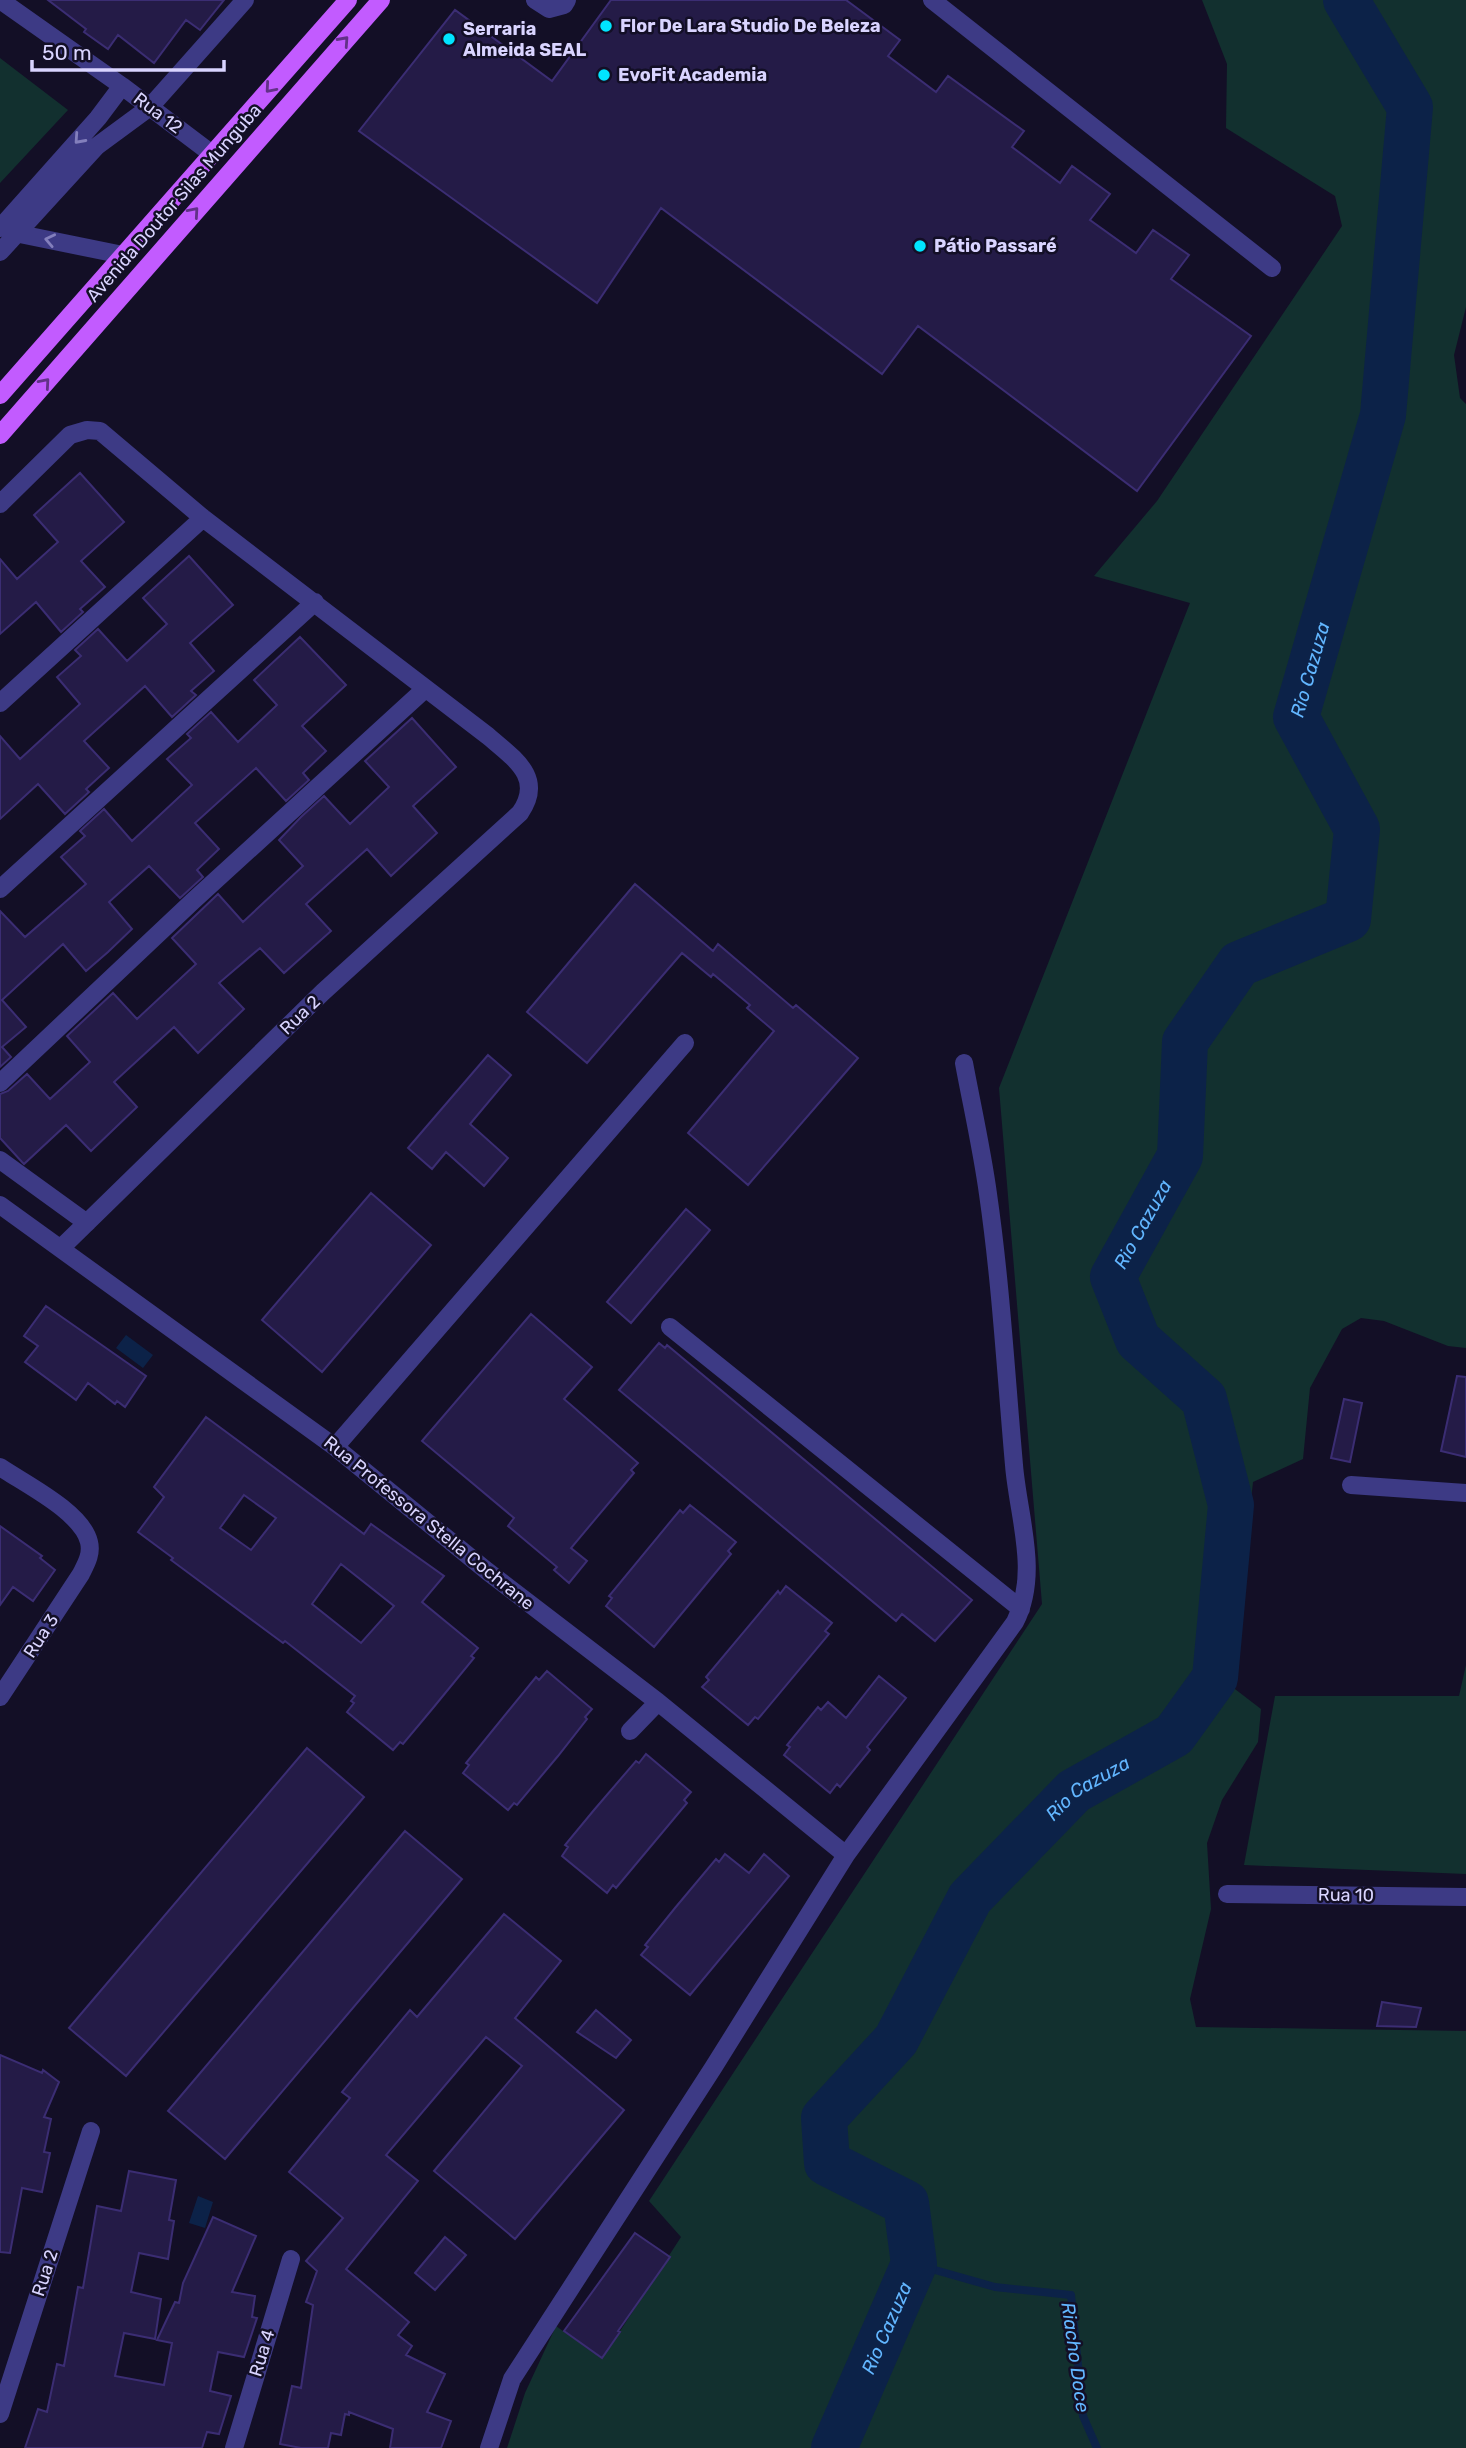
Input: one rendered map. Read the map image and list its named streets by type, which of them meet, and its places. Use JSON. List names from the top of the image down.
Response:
{
  "streets": {
    "main road": ["Avenida Doutor Silas Munguba"],
    "street": [
      "Rua 12",
      "Rua 2",
      "Rua Professora Stella Cochrane",
      "Rua 3",
      "Rua 10",
      "Rua 4"
    ]
  },
  "crossings": [
    ["Rua 12", "Avenida Doutor Silas Munguba"],
    ["Rua 2", "Rua Professora Stella Cochrane"]
  ],
  "water": ["Rio Cazuza", "Riacho Doce"],
  "places": [
    "Flor De Lara Studio De Beleza",
    "Serraria Almeida SEAL",
    "EvoFit Academia",
    "Pátio Passaré"
  ],
  "scale_bar": "50 m"
}
